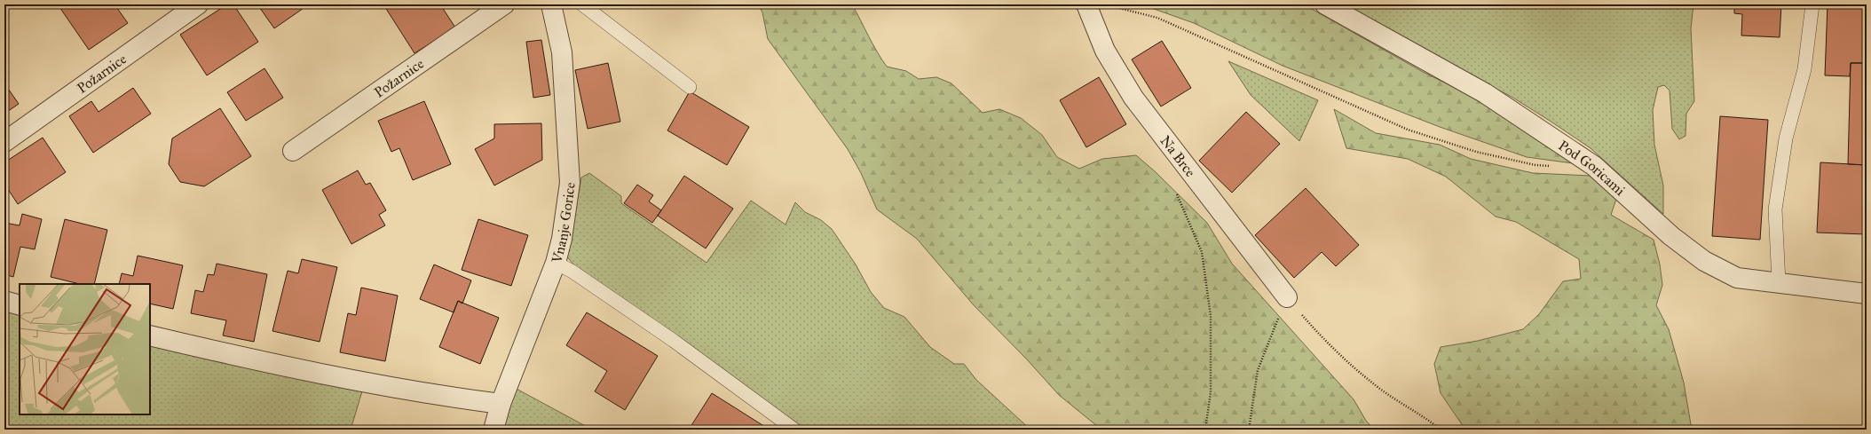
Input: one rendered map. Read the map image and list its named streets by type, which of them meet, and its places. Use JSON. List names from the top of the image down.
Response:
{
  "streets": {
    "street": [
      "Požarnice",
      "Na Brce",
      "Pod Goricami",
      "Vnanje Gorice"
    ]
  }
}
